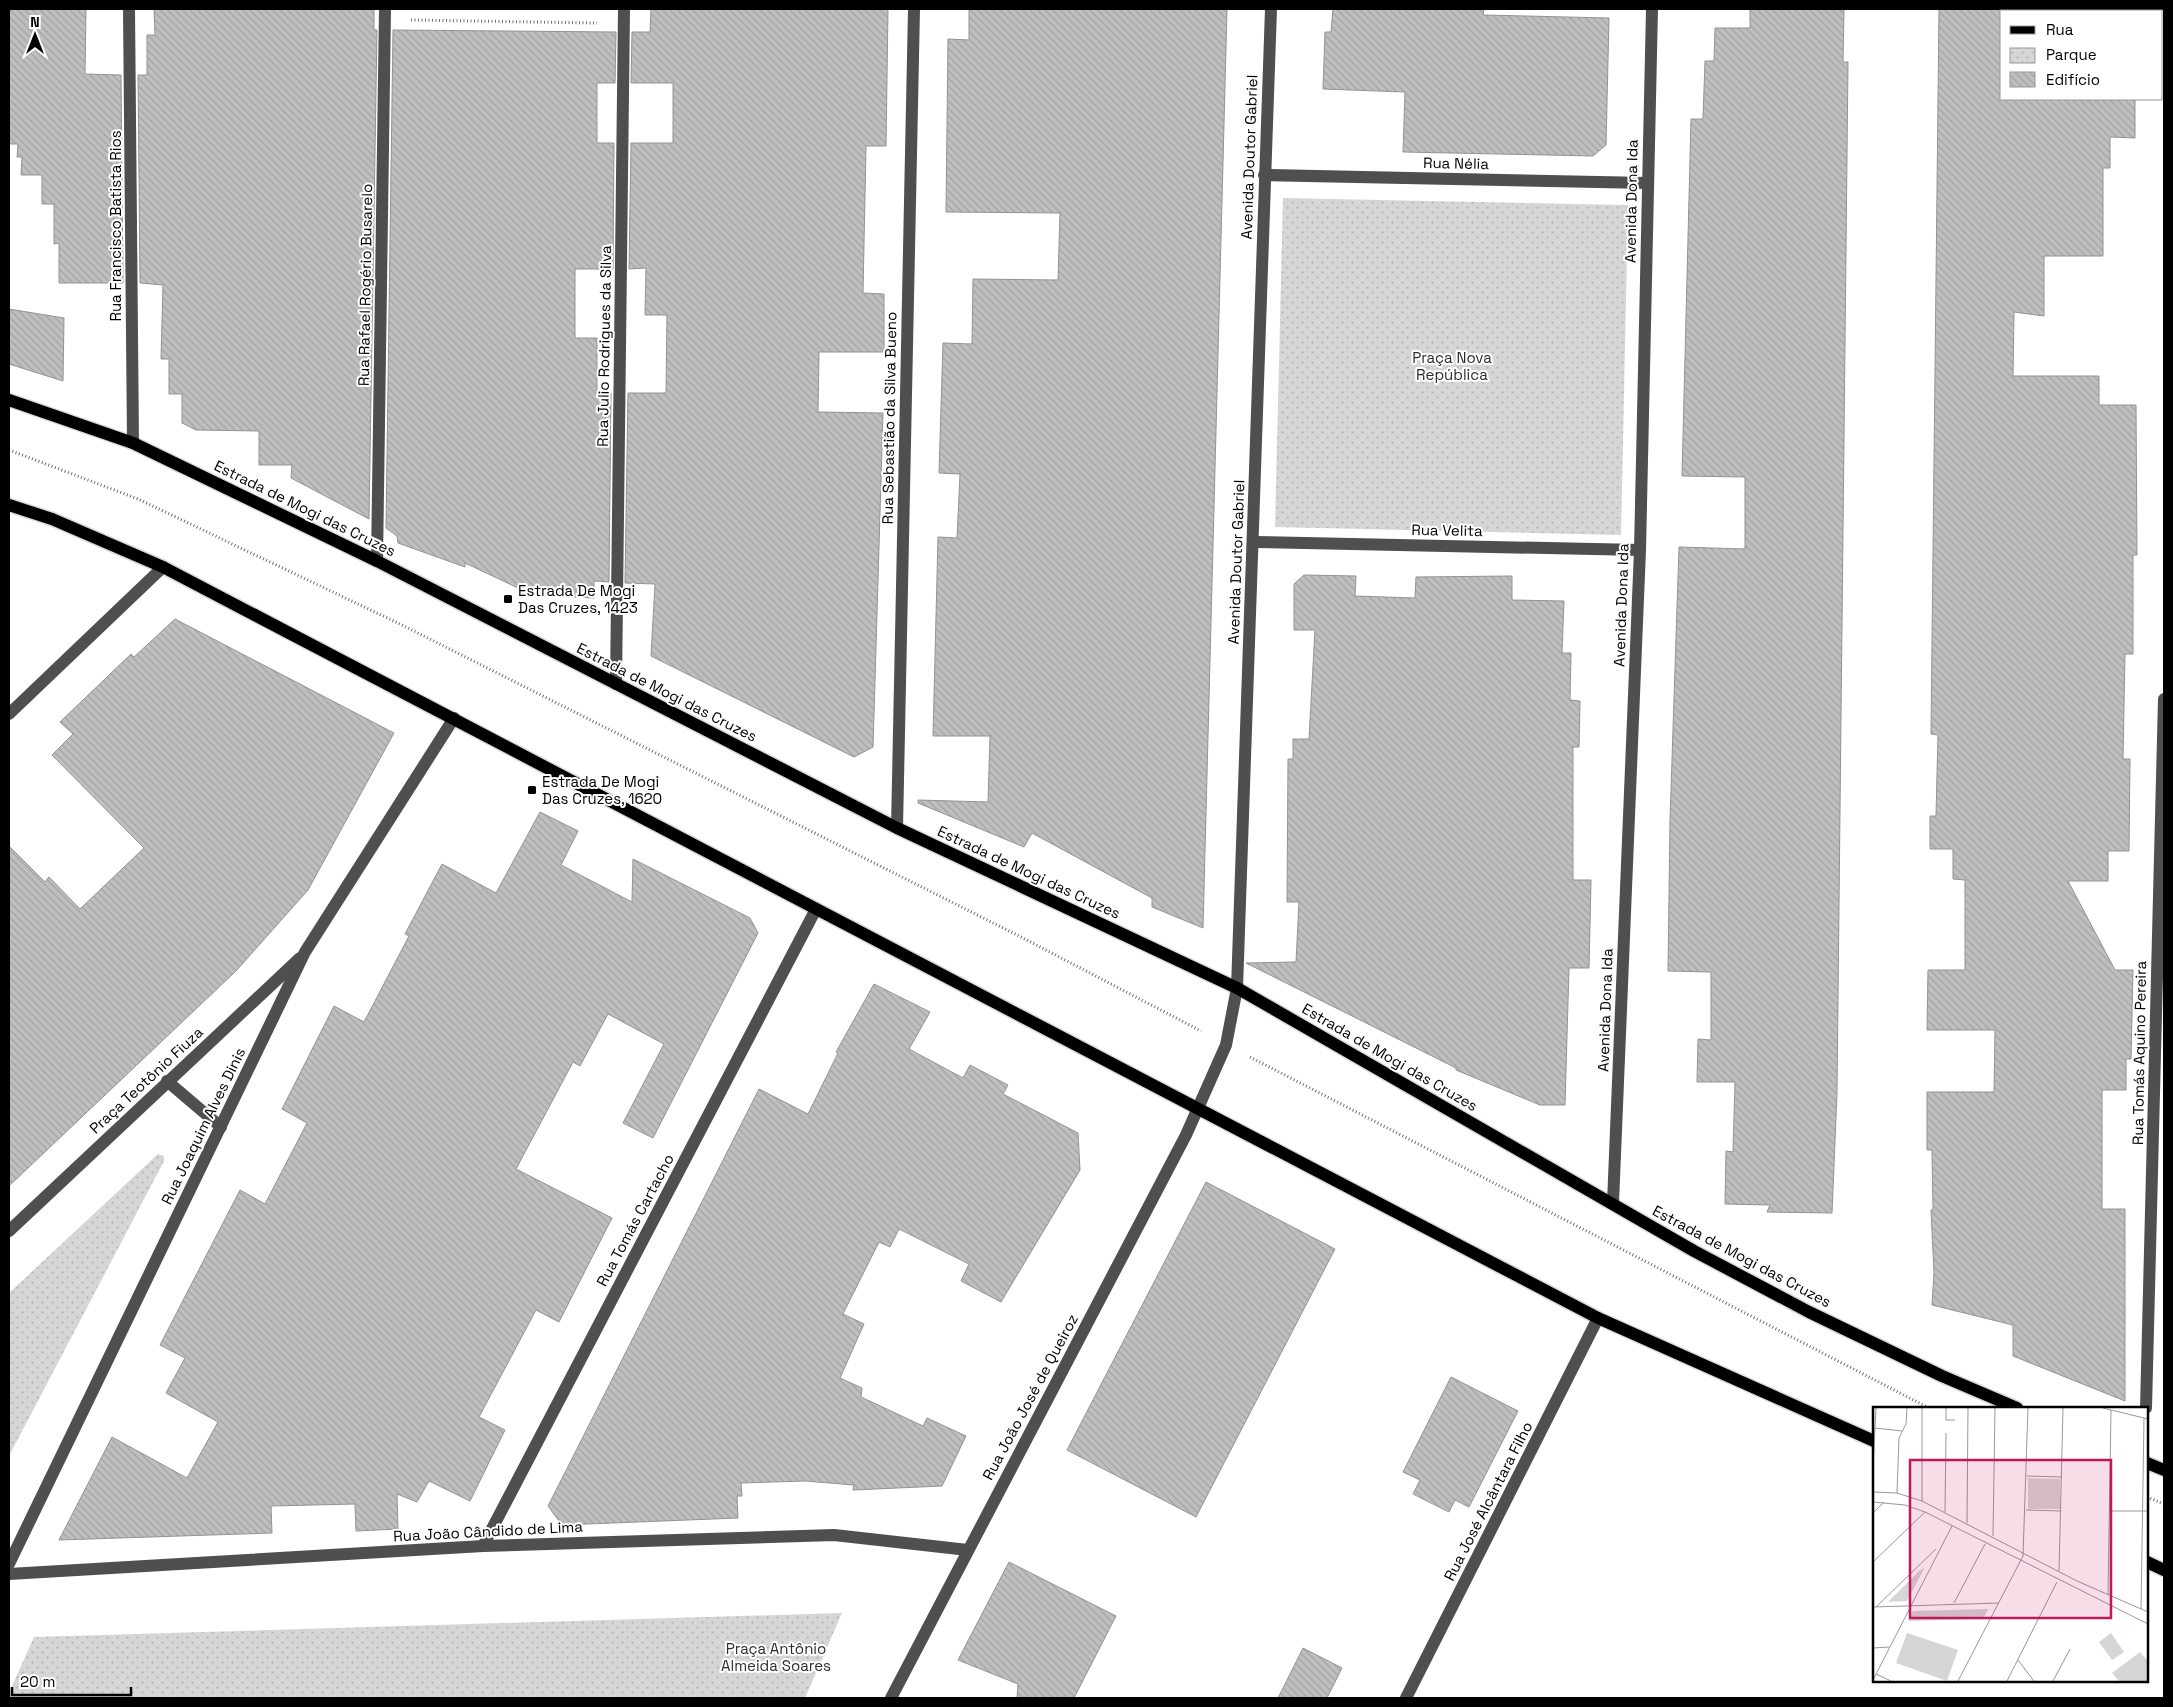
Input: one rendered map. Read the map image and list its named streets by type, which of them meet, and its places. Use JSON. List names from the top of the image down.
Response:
{
  "streets": {
    "main road": ["Estrada de Mogi das Cruzes"],
    "street": [
      "Avenida Doutor Gabriel",
      "Rua Nélia",
      "Avenida Dona Ida",
      "Rua Francisco Batista Rios",
      "Rua Rafael Rogério Busarelo",
      "Rua Julio Rodrigues da Silva",
      "Rua Sebastião da Silva Bueno",
      "Rua Velita",
      "Rua Tomás Aquino Pereira",
      "Praça Teotônio Fiuza",
      "Rua Joaquim Alves Dinis",
      "Rua Tomás Cartacho",
      "Rua João José de Queiroz",
      "Rua José Alcântara Filho",
      "Rua João Cândido de Lima"
    ]
  },
  "crossings": [
    ["Avenida Doutor Gabriel", "Rua Nélia"],
    ["Avenida Doutor Gabriel", "Estrada de Mogi das Cruzes"],
    ["Avenida Doutor Gabriel", "Rua Velita"],
    ["Avenida Doutor Gabriel", "Rua João José de Queiroz"],
    ["Rua Nélia", "Avenida Dona Ida"],
    ["Avenida Dona Ida", "Estrada de Mogi das Cruzes"],
    ["Avenida Dona Ida", "Rua Velita"],
    ["Rua Francisco Batista Rios", "Estrada de Mogi das Cruzes"],
    ["Rua Rafael Rogério Busarelo", "Estrada de Mogi das Cruzes"],
    ["Rua Julio Rodrigues da Silva", "Estrada de Mogi das Cruzes"],
    ["Rua Sebastião da Silva Bueno", "Estrada de Mogi das Cruzes"],
    ["Praça Teotônio Fiuza", "Rua Joaquim Alves Dinis"],
    ["Rua Tomás Cartacho", "Rua João Cândido de Lima"],
    ["Rua João José de Queiroz", "Rua João Cândido de Lima"]
  ],
  "parks": ["Praça Nova República", "Praça Antônio Almeida Soares"],
  "places": {
    "transit": ["Estrada De Mogi Das Cruzes, 1423", "Estrada De Mogi Das Cruzes, 1620"]
  },
  "legend": ["Rua", "Parque", "Edifício"],
  "scale_bar": "20 m",
  "north": "top"
}
